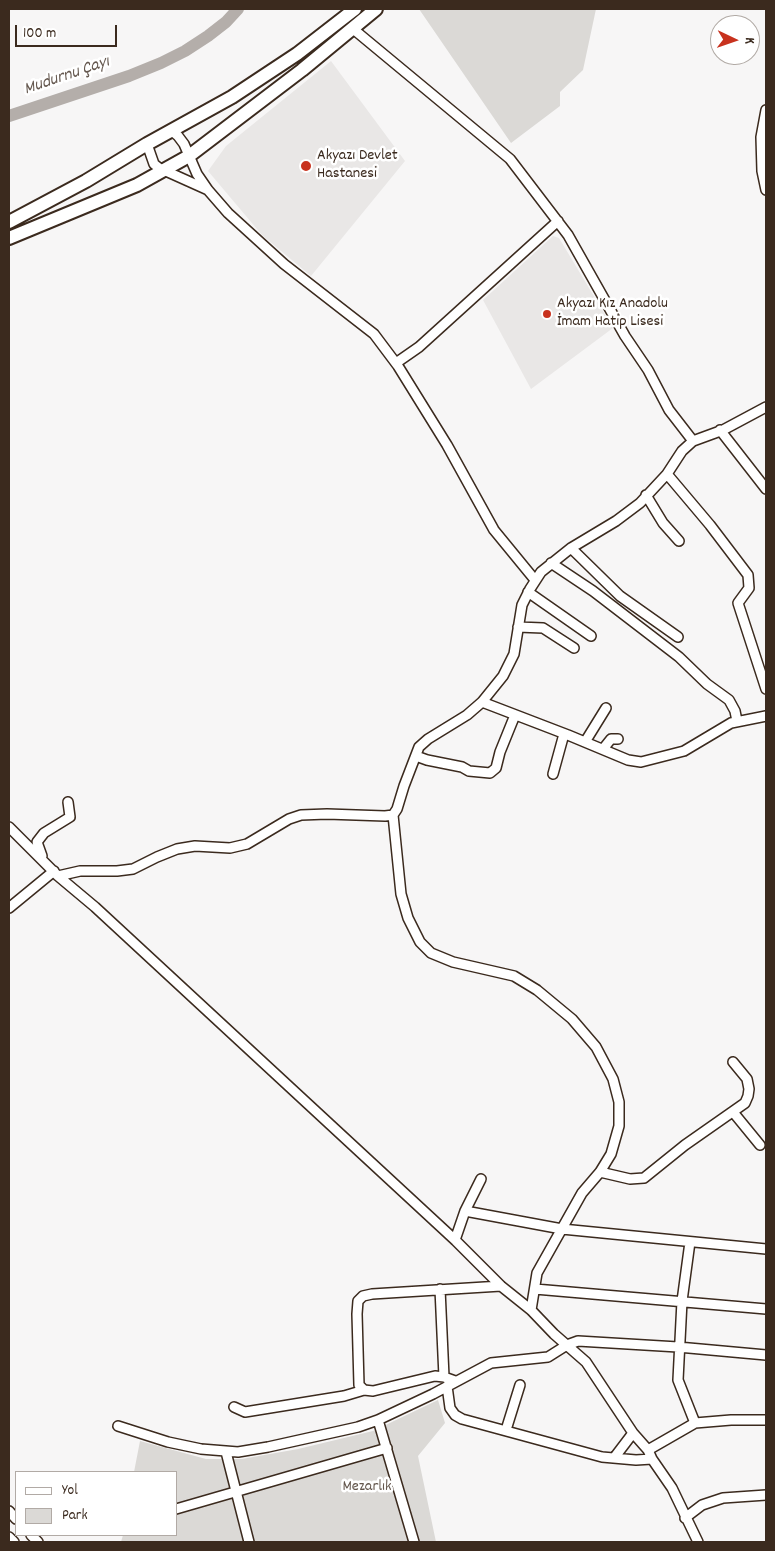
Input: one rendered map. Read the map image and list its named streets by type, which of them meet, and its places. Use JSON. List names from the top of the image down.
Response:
{
  "water": ["Mudurnu Çayı"],
  "parks": ["Mezarlık"],
  "places": ["Akyazı Devlet Hastanesi", "Akyazı Kız Anadolu İmam Hatip Lisesi"],
  "legend": ["Yol", "Park"],
  "scale_bar": "100 m",
  "north": "right"
}
